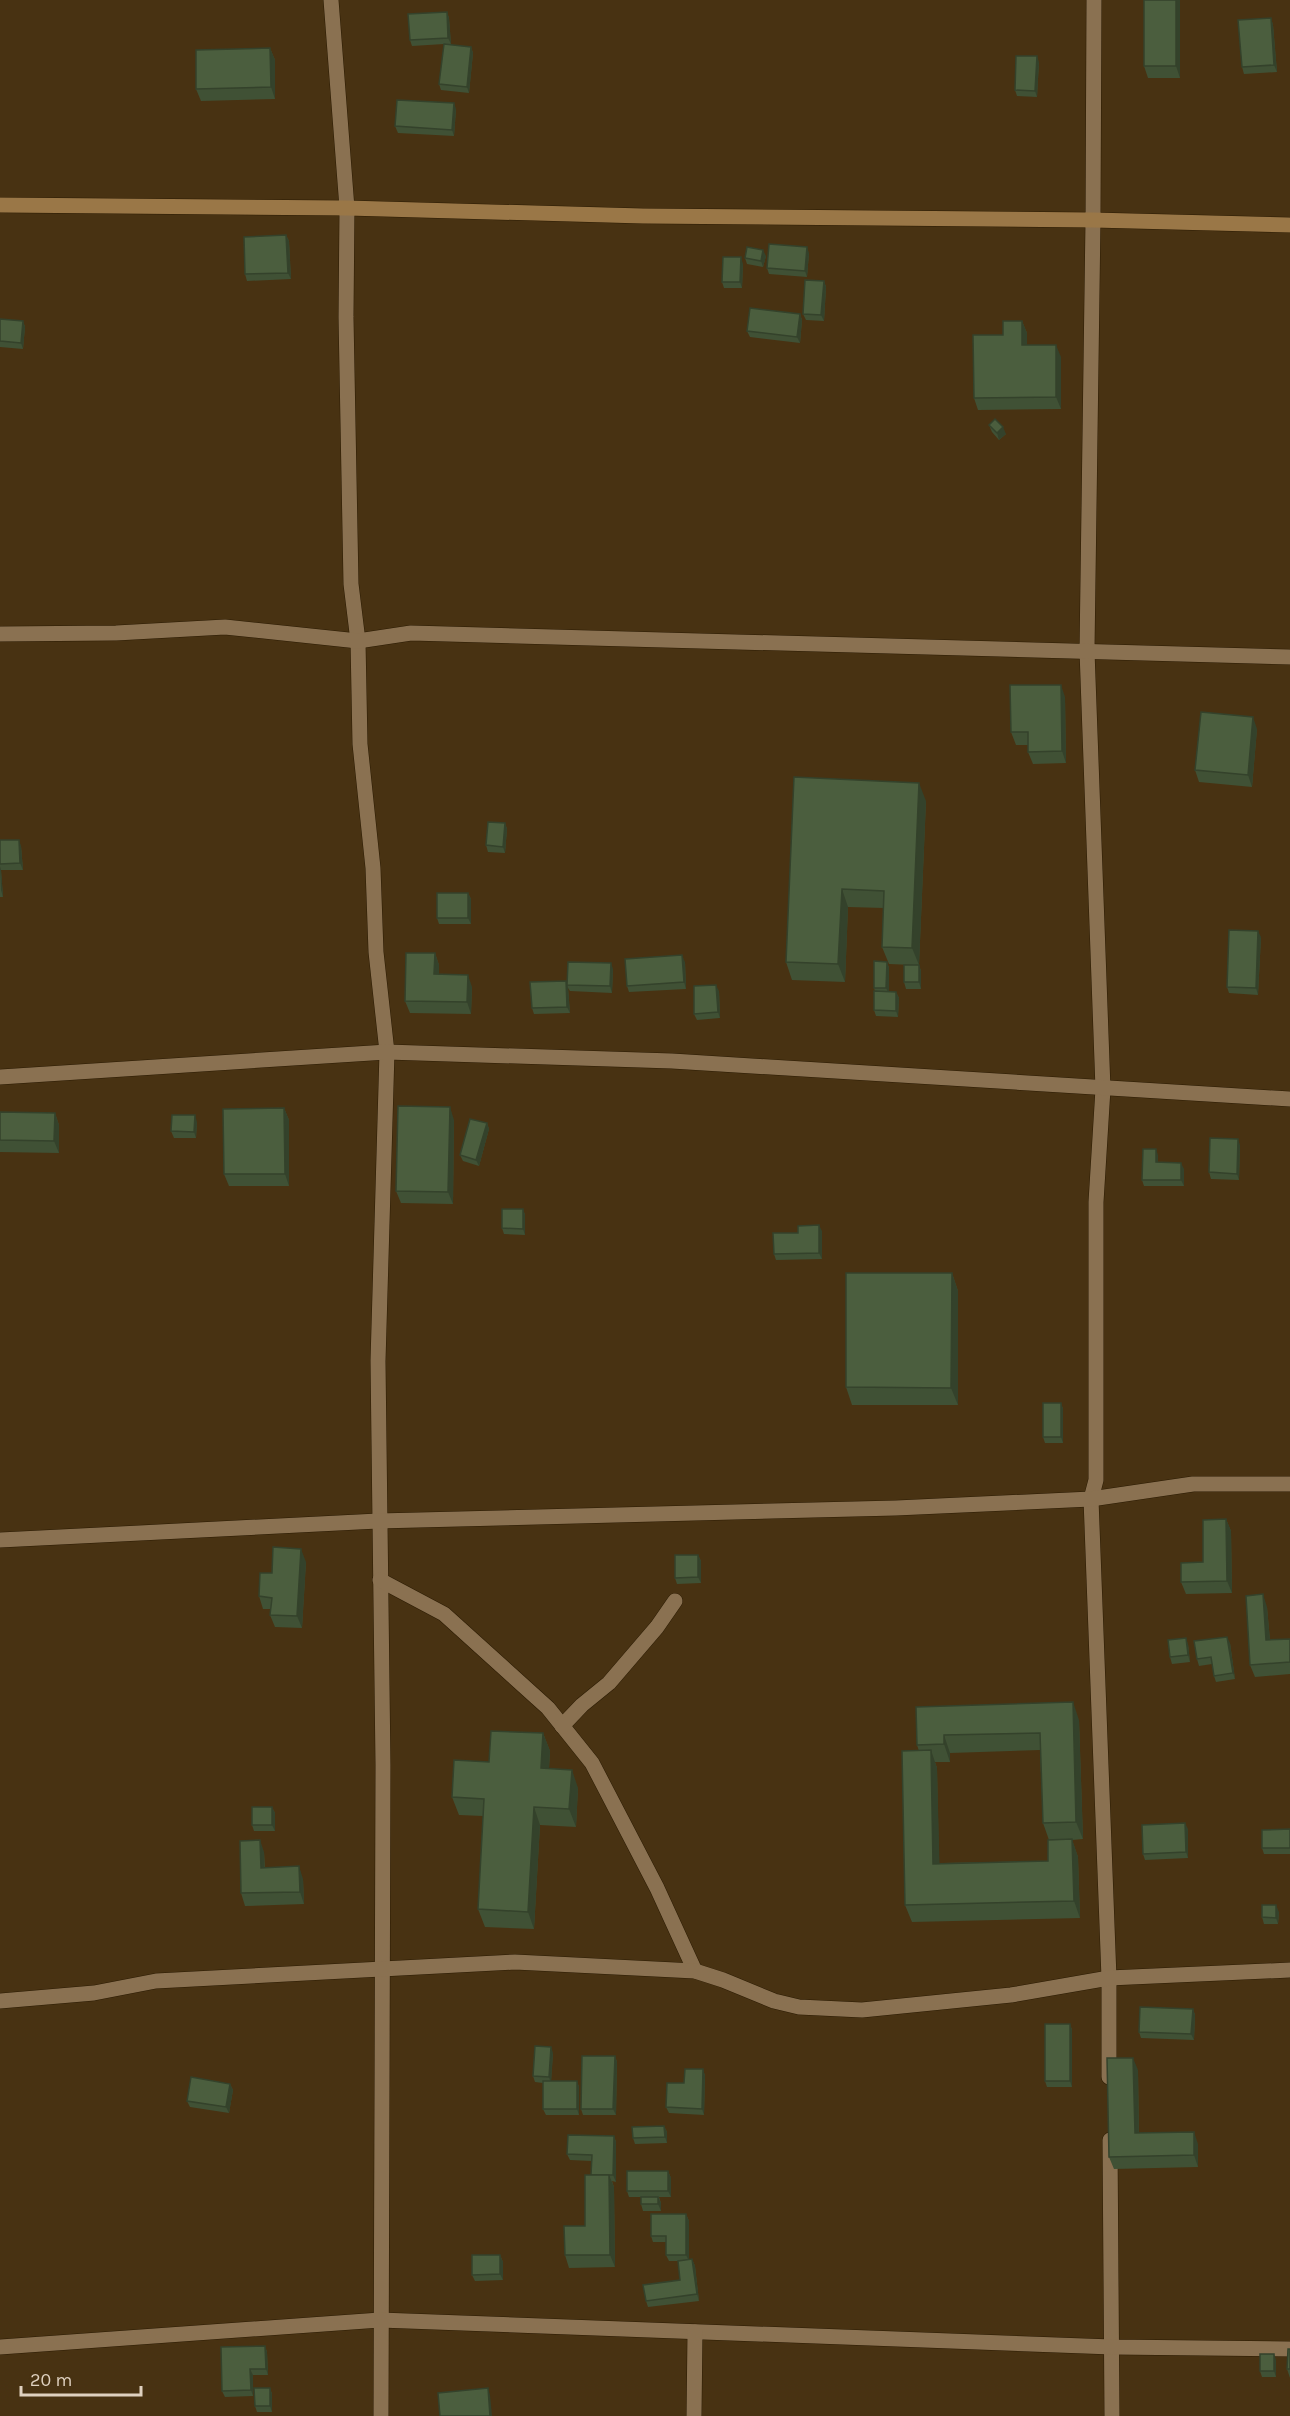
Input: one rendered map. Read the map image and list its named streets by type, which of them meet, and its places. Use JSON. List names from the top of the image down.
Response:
{
  "scale_bar": "20 m"
}
